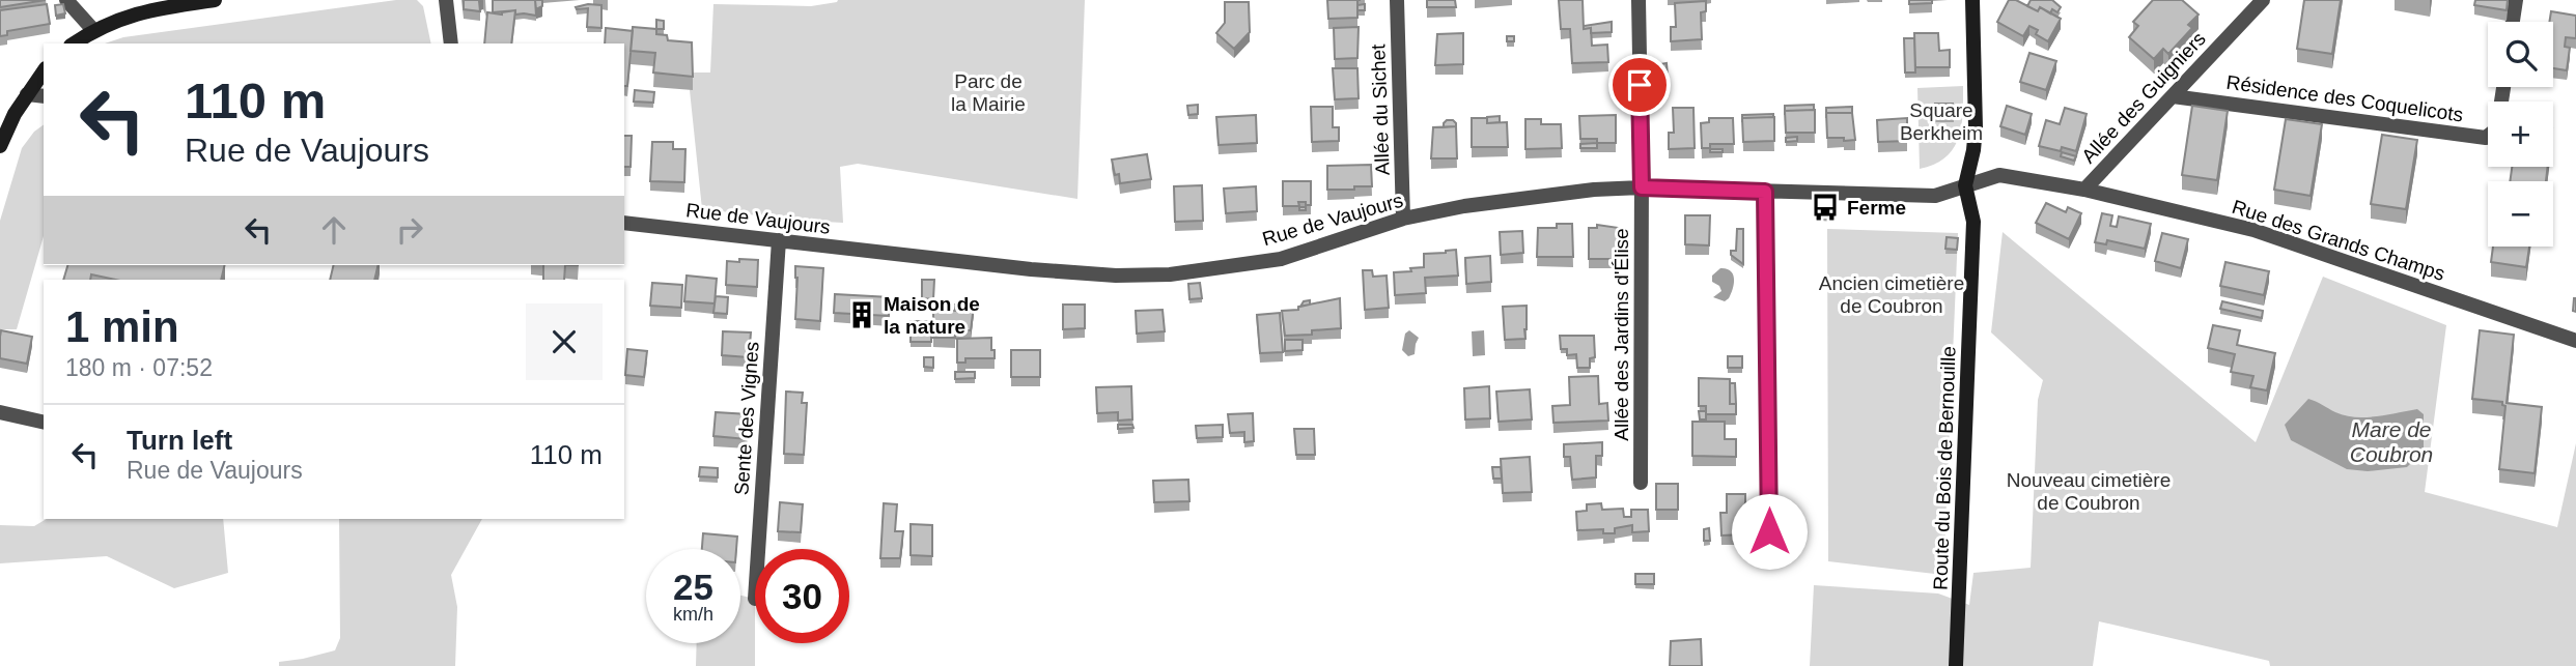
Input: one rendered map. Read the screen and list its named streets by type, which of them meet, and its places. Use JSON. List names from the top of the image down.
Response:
{
  "streets": {
    "street": [
      "Allée des Guigniers",
      "Résidence des Coquelicots",
      "Allée du Sichet",
      "Rue de Vaujours",
      "Rue des Grands Champs",
      "Allée des Jardins d'Élise",
      "Sente des Vignes",
      "Route du Bois de Bernouille"
    ]
  },
  "crossings": [
    ["Allée des Guigniers", "Résidence des Coquelicots"],
    ["Allée des Guigniers", "Rue des Grands Champs"],
    ["Allée du Sichet", "Rue de Vaujours"],
    ["Rue de Vaujours", "Rue des Grands Champs"],
    ["Rue de Vaujours", "Allée des Jardins d'Élise"],
    ["Rue de Vaujours", "Sente des Vignes"],
    ["Rue de Vaujours", "Route du Bois de Bernouille"],
    ["Rue des Grands Champs", "Route du Bois de Bernouille"]
  ],
  "water": ["Mare de Coubron"],
  "parks": [
    "Parc de la Mairie",
    "Square Berkheim",
    "Ancien cimetière de Coubron",
    "Nouveau cimetière de Coubron"
  ],
  "places": {
    "bus stop": ["Ferme"],
    "building": ["Maison de la nature"]
  },
  "page": {
    "map_buttons": ["+", "−"],
    "turn": ["110 m", "Rue de Vaujours"],
    "heading": ["1 min", "180 m · 07:52"],
    "list": [
      {
        "name": "Turn left",
        "note": "Rue de Vaujours",
        "value": "110 m"
      }
    ],
    "speed": "25 km/h",
    "limit": "30"
  }
}
